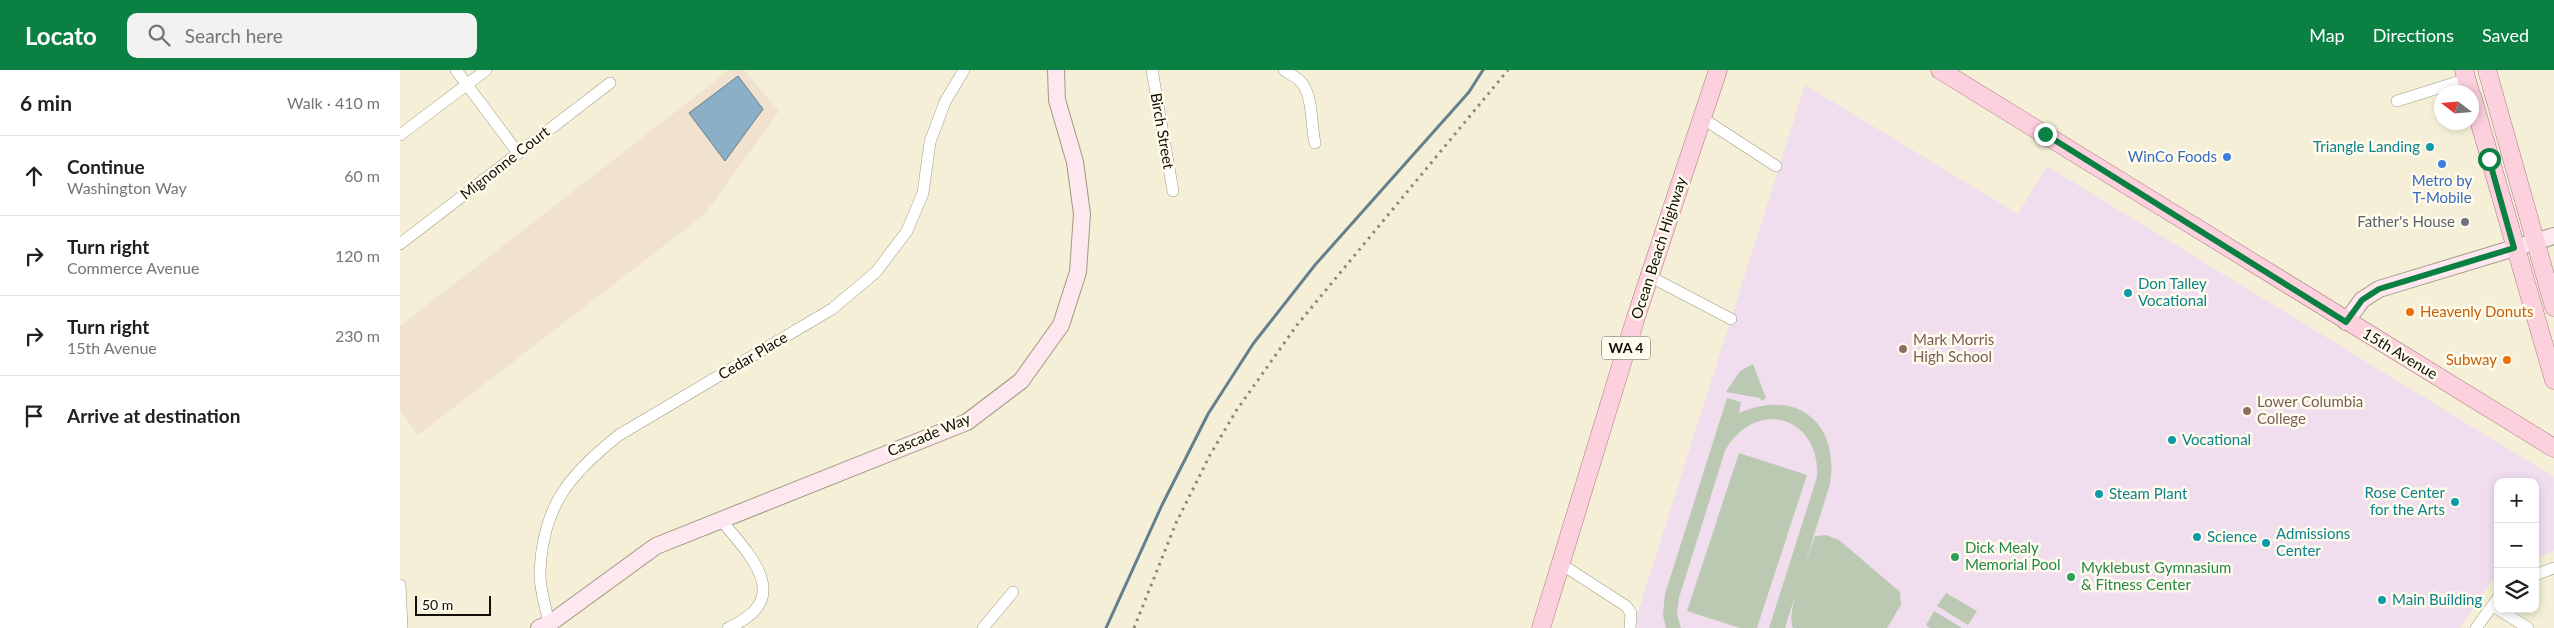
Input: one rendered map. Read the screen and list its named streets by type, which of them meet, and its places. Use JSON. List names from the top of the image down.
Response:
{
  "streets": {
    "main road": ["Ocean Beach Highway", "WA 4", "15th Avenue"],
    "street": [
      "Birch Street",
      "Mignonne Court",
      "Cedar Place",
      "Cascade Way"
    ]
  },
  "crossings": [
    ["Cedar Place", "Cascade Way"]
  ],
  "places": [
    "Triangle Landing",
    "WinCo Foods",
    "Metro by T-Mobile",
    "Father's House",
    "Don Talley Vocational",
    "Heavenly Donuts",
    "Mark Morris High School",
    "Subway",
    "Lower Columbia College",
    "Vocational",
    "Steam Plant",
    "Rose Center for the Arts",
    "Science",
    "Admissions Center",
    "Dick Mealy Memorial Pool",
    "Myklebust Gymnasium & Fitness Center",
    "Main Building"
  ],
  "scale_bar": "50 m",
  "north": "left",
  "page": {
    "header": "Locato",
    "search": "Search here",
    "nav": ["Map", "Directions", "Saved"],
    "heading": ["6 min", "Walk · 410 m"],
    "list": [
      ["Continue", "Washington Way", "60 m"],
      ["Turn right", "Commerce Avenue", "120 m"],
      ["Turn right", "15th Avenue", "230 m"],
      "Arrive at destination"
    ],
    "map_buttons": ["+", "−"],
    "scale": "50 m"
  }
}
